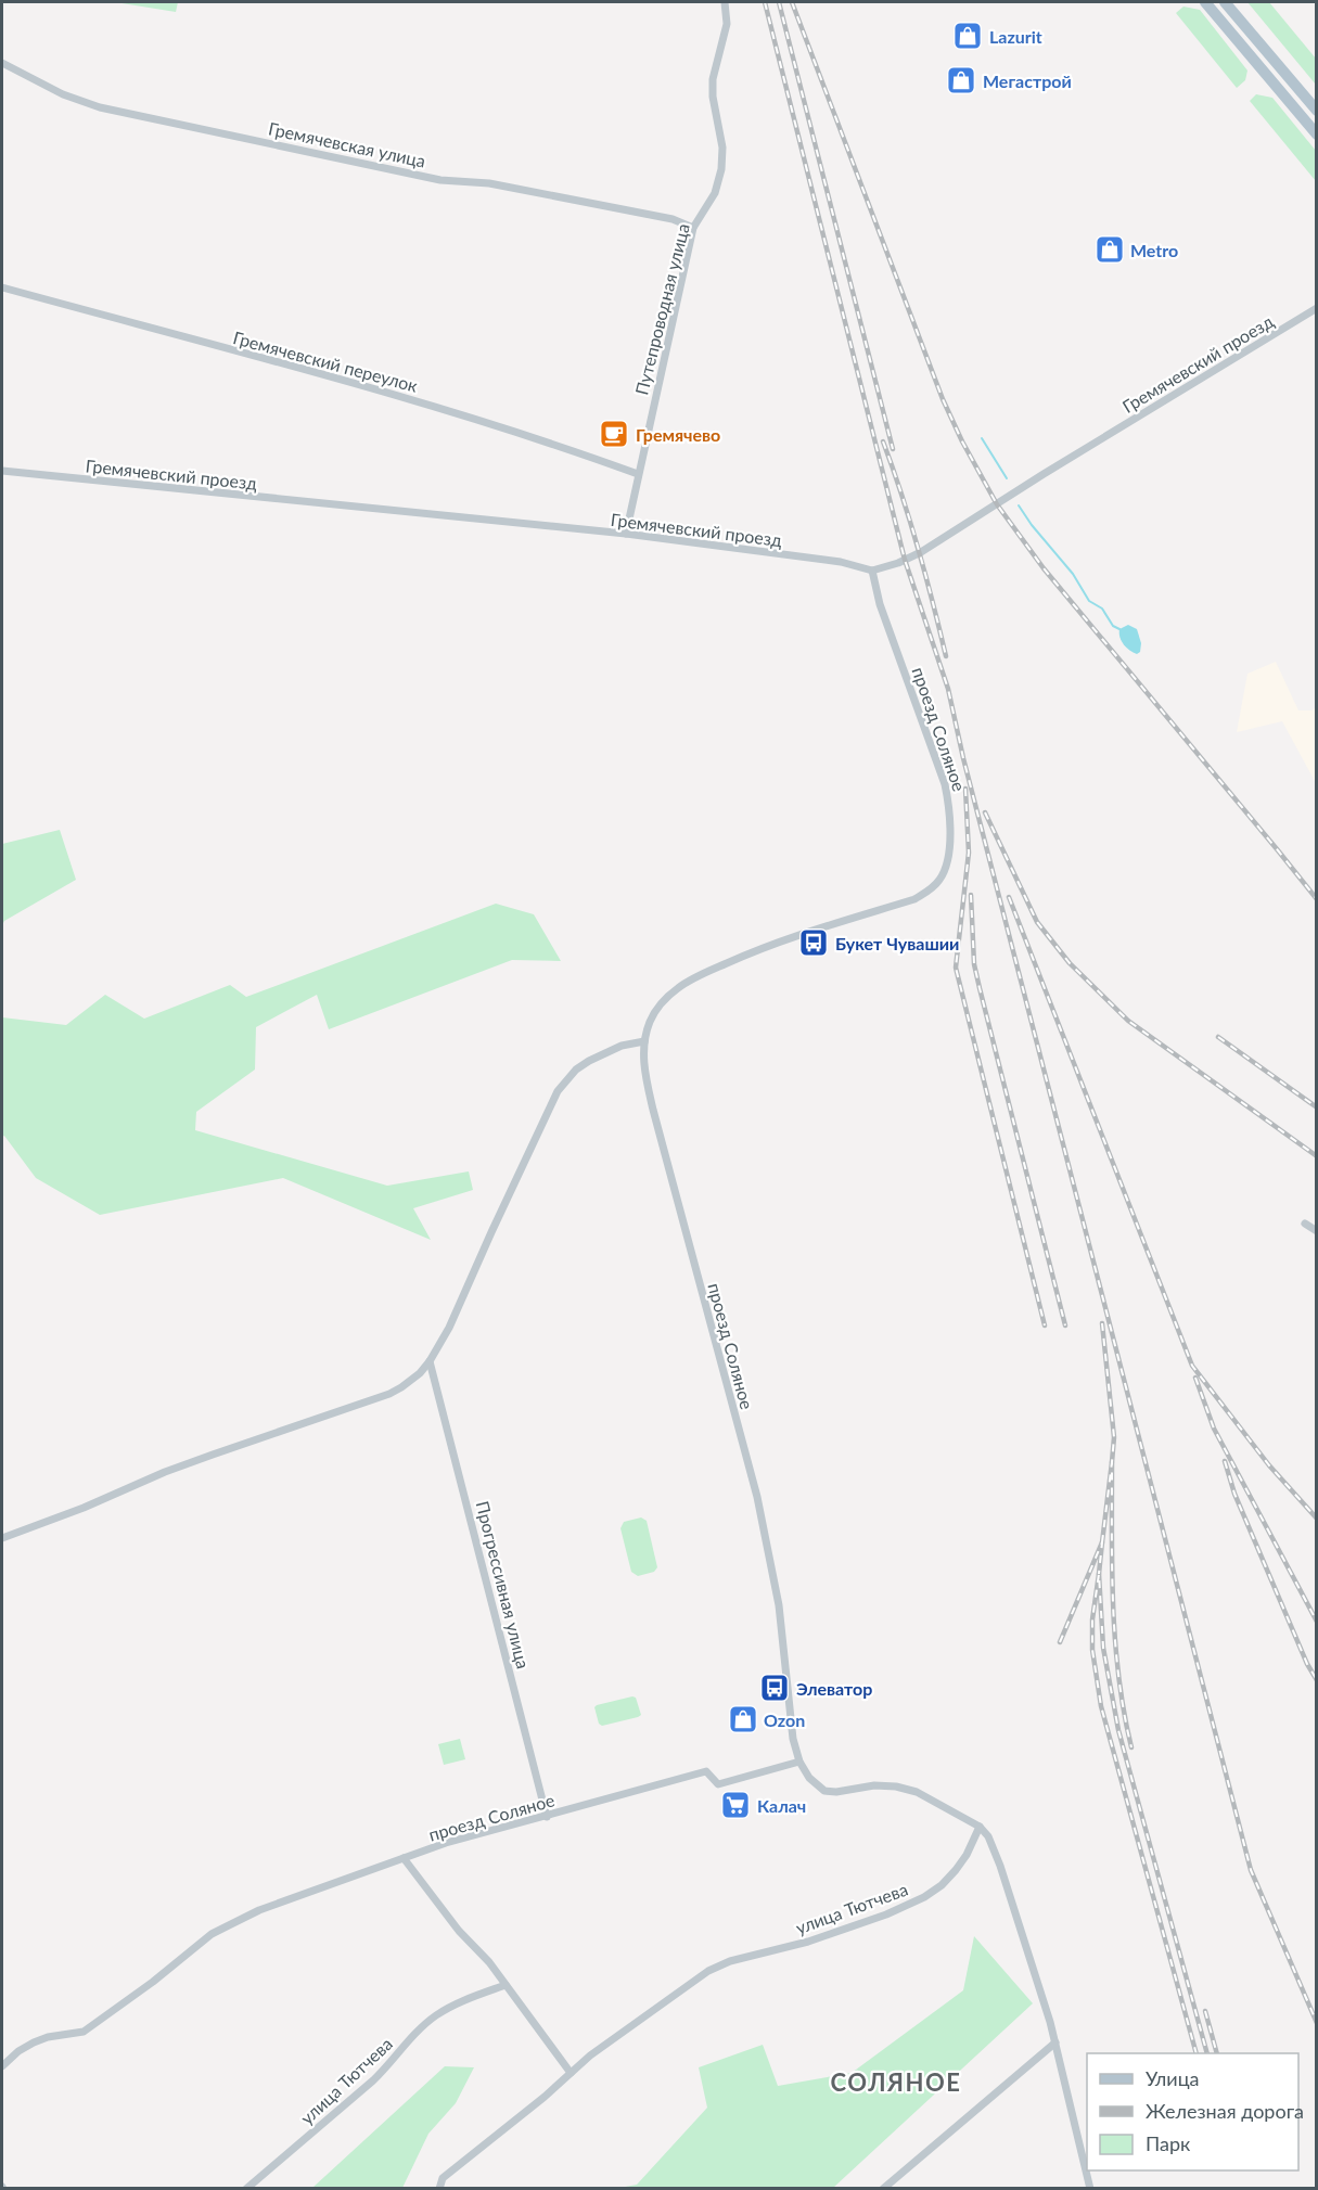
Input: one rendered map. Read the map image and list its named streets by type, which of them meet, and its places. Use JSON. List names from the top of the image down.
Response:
{
  "streets": {
    "street": [
      "Гремячевская улица",
      "Путепроводная улица",
      "Гремячевский переулок",
      "Гремячевский проезд",
      "проезд Соляное",
      "Прогрессивная улица",
      "улица Тютчева"
    ]
  },
  "crossings": [
    ["Гремячевская улица", "Путепроводная улица"],
    ["Путепроводная улица", "Гремячевский переулок"],
    ["Путепроводная улица", "Гремячевский проезд"],
    ["Гремячевский проезд", "проезд Соляное"],
    ["проезд Соляное", "Прогрессивная улица"]
  ],
  "districts": ["СОЛЯНОЕ"],
  "places": {
    "shop": [
      "Lazurit",
      "Мегастрой",
      "Metro",
      "Ozon"
    ],
    "cafe": ["Гремячево"],
    "bus stop": ["Букет Чувашии", "Элеватор"],
    "supermarket": ["Калач"]
  },
  "legend": ["Улица", "Железная дорога", "Парк"]
}
